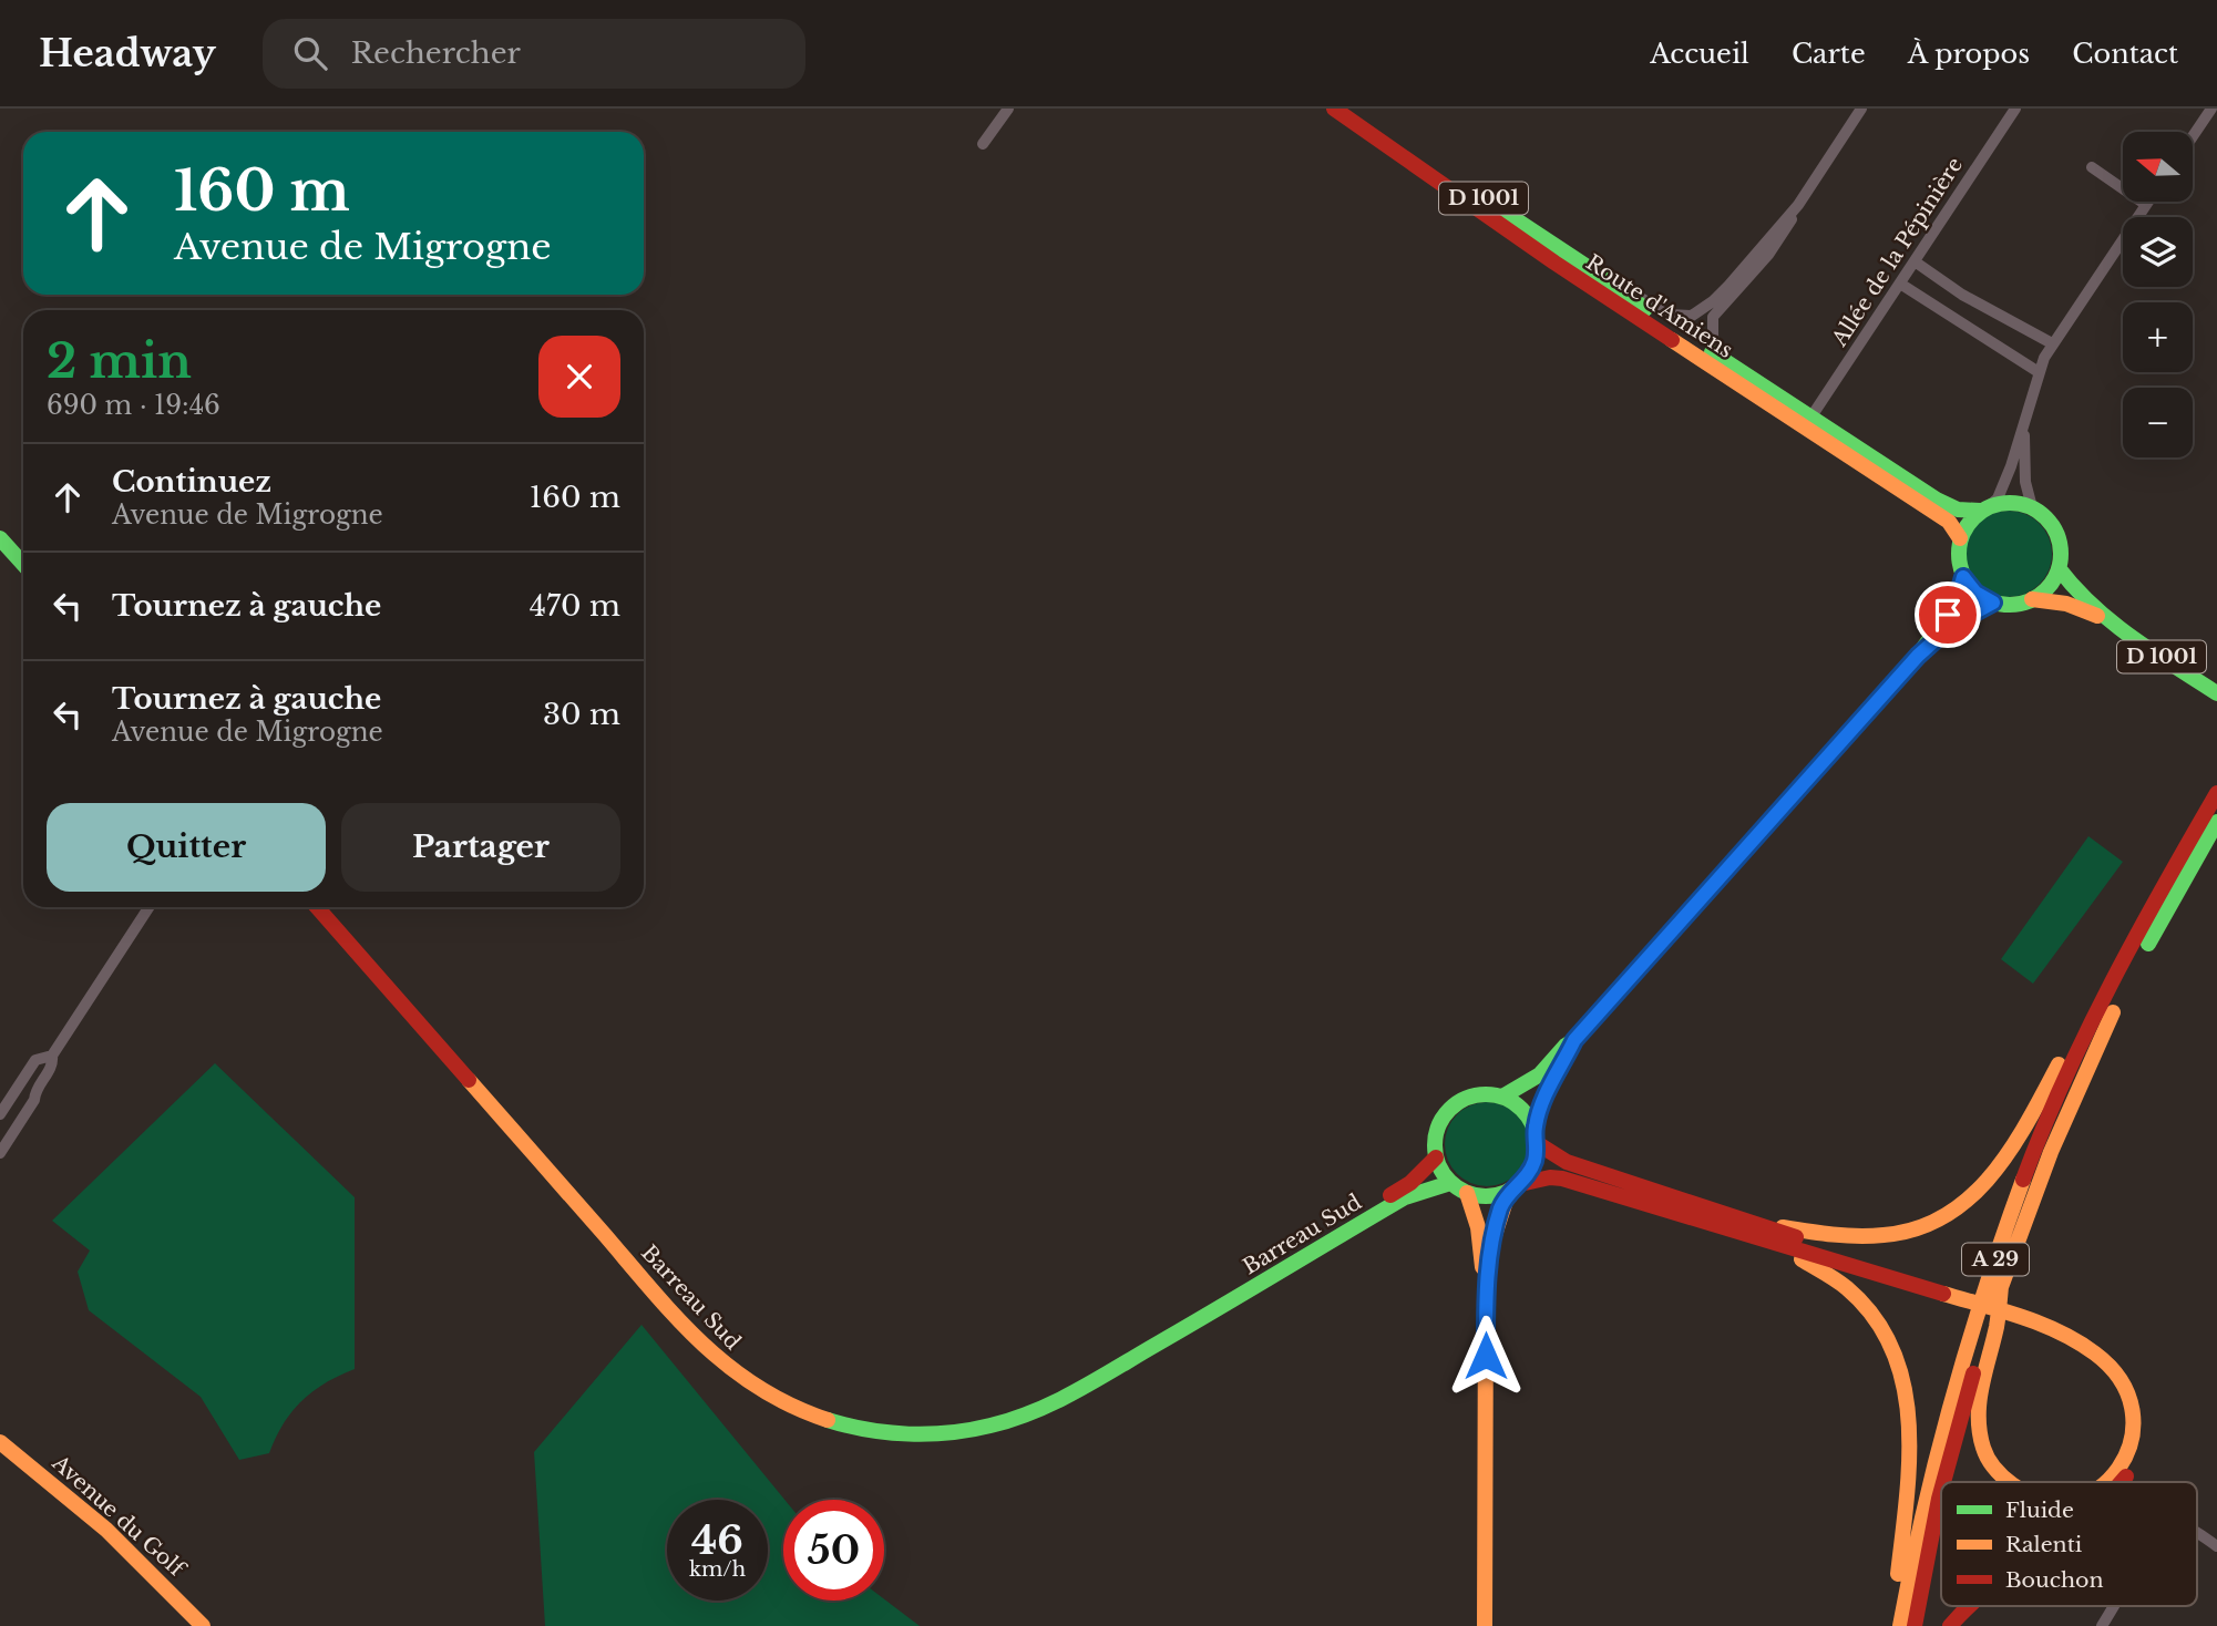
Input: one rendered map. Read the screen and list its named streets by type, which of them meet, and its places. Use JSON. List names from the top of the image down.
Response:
{
  "streets": {
    "main road": [
      "D 1001",
      "Route d'Amiens",
      "Barreau Sud",
      "A 29",
      "Avenue du Golf"
    ],
    "street": ["Allée de la Pépinière"]
  },
  "crossings": [
    ["D 1001", "Route d'Amiens"],
    ["Allée de la Pépinière", "Route d'Amiens"]
  ],
  "legend": ["Fluide", "Ralenti", "Bouchon"],
  "north": "left",
  "page": {
    "header": "Headway",
    "search": "Rechercher",
    "nav": [
      "Accueil",
      "Carte",
      "À propos",
      "Contact"
    ],
    "map_buttons": ["+", "−"],
    "turn": ["160 m", "Avenue de Migrogne"],
    "heading": ["2 min", "690 m · 19:46"],
    "list": [
      {
        "name": "Continuez",
        "note": "Avenue de Migrogne",
        "value": "160 m"
      },
      {
        "name": "Tournez à gauche",
        "value": "470 m"
      },
      {
        "name": "Tournez à gauche",
        "note": "Avenue de Migrogne",
        "value": "30 m"
      }
    ],
    "buttons": ["Quitter", "Partager"],
    "speed": "46 km/h",
    "limit": "50"
  }
}
